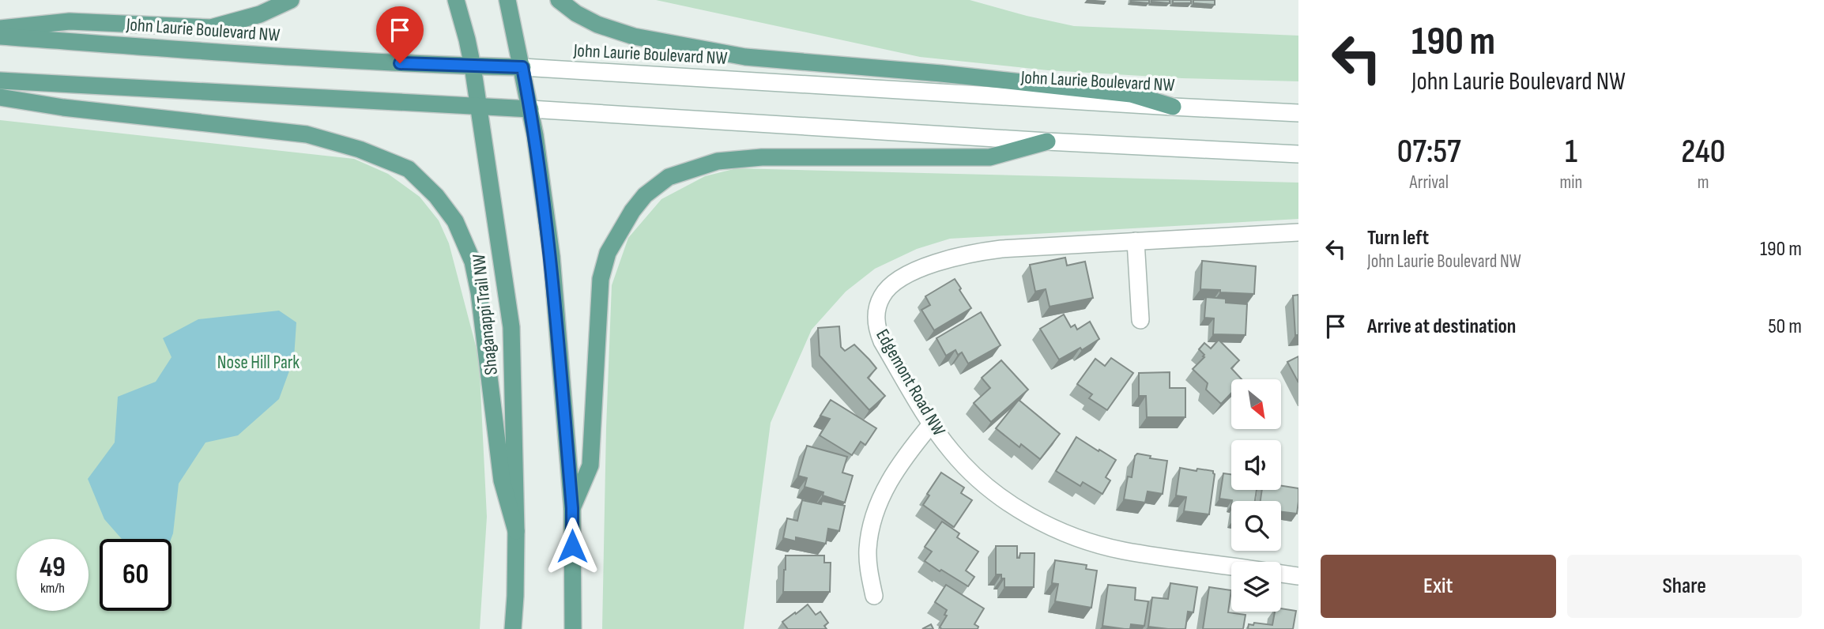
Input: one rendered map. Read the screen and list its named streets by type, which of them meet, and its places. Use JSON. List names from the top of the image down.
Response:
{
  "streets": {
    "main road": ["John Laurie Boulevard NW", "Shaganappi Trail NW", "Edgemont Road NW"]
  },
  "crossings": [
    ["John Laurie Boulevard NW", "Shaganappi Trail NW"]
  ],
  "parks": ["Nose Hill Park"],
  "north": "bottom right",
  "page": {
    "turn": ["190 m", "John Laurie Boulevard NW"],
    "eta": [
      "07:57",
      "Arrival",
      "1",
      "min",
      "240",
      "m"
    ],
    "list": [
      {
        "name": "Turn left",
        "note": "John Laurie Boulevard NW",
        "value": "190 m"
      },
      {
        "name": "Arrive at destination",
        "value": "50 m"
      }
    ],
    "speed": "49 km/h",
    "limit": "60",
    "buttons": ["Exit", "Share"]
  }
}
